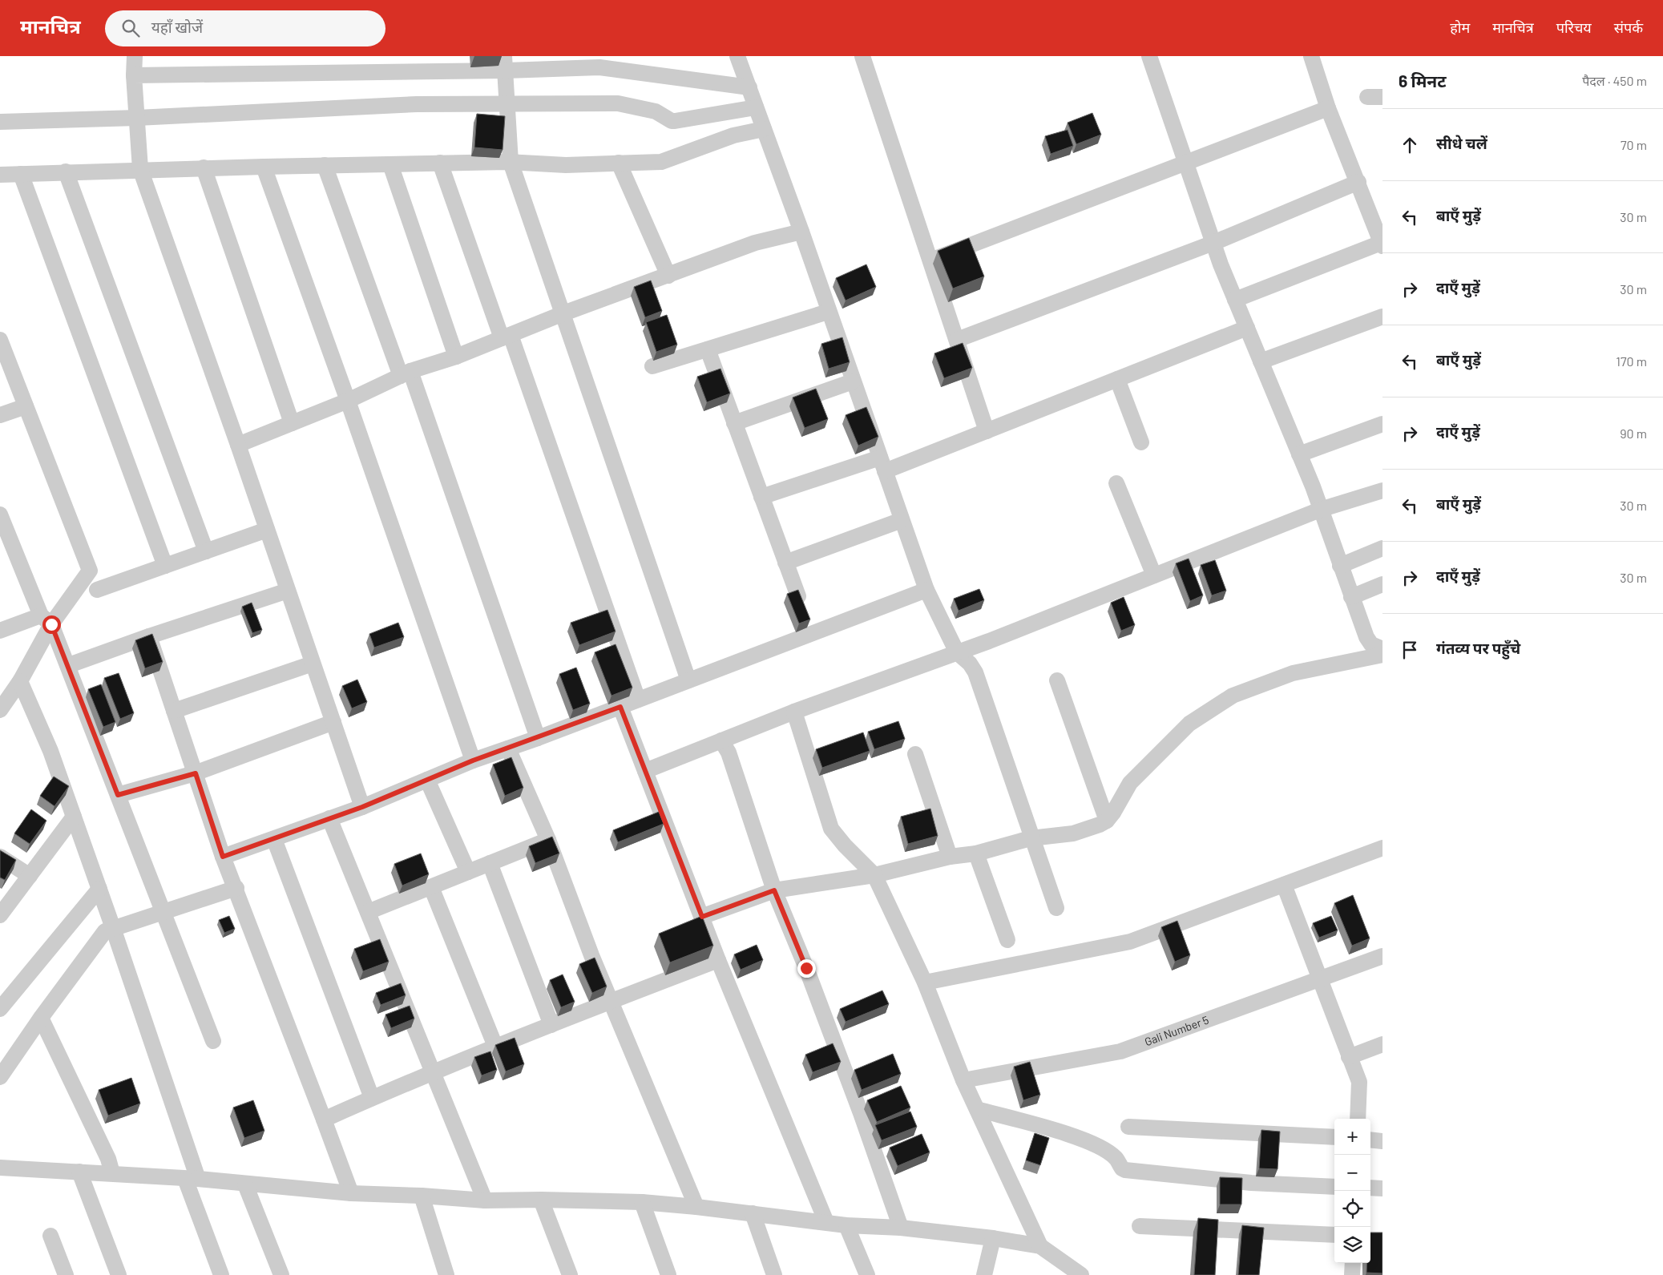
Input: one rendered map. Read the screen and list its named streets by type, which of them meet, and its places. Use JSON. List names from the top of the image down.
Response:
{
  "streets": {
    "street": ["Gali Number 5"]
  },
  "page": {
    "header": "मानचित्र",
    "search": "यहाँ खोजें",
    "nav": [
      "होम",
      "मानचित्र",
      "परिचय",
      "संपर्क"
    ],
    "heading": ["6 मिनट", "पैदल · 450 m"],
    "list": [
      ["सीधे चलें", "70 m"],
      ["बाएँ मुड़ें", "30 m"],
      ["दाएँ मुड़ें", "30 m"],
      ["बाएँ मुड़ें", "170 m"],
      ["दाएँ मुड़ें", "90 m"],
      ["बाएँ मुड़ें", "30 m"],
      ["दाएँ मुड़ें", "30 m"],
      "गंतव्य पर पहुँचे"
    ],
    "map_buttons": ["+", "−"]
  }
}
